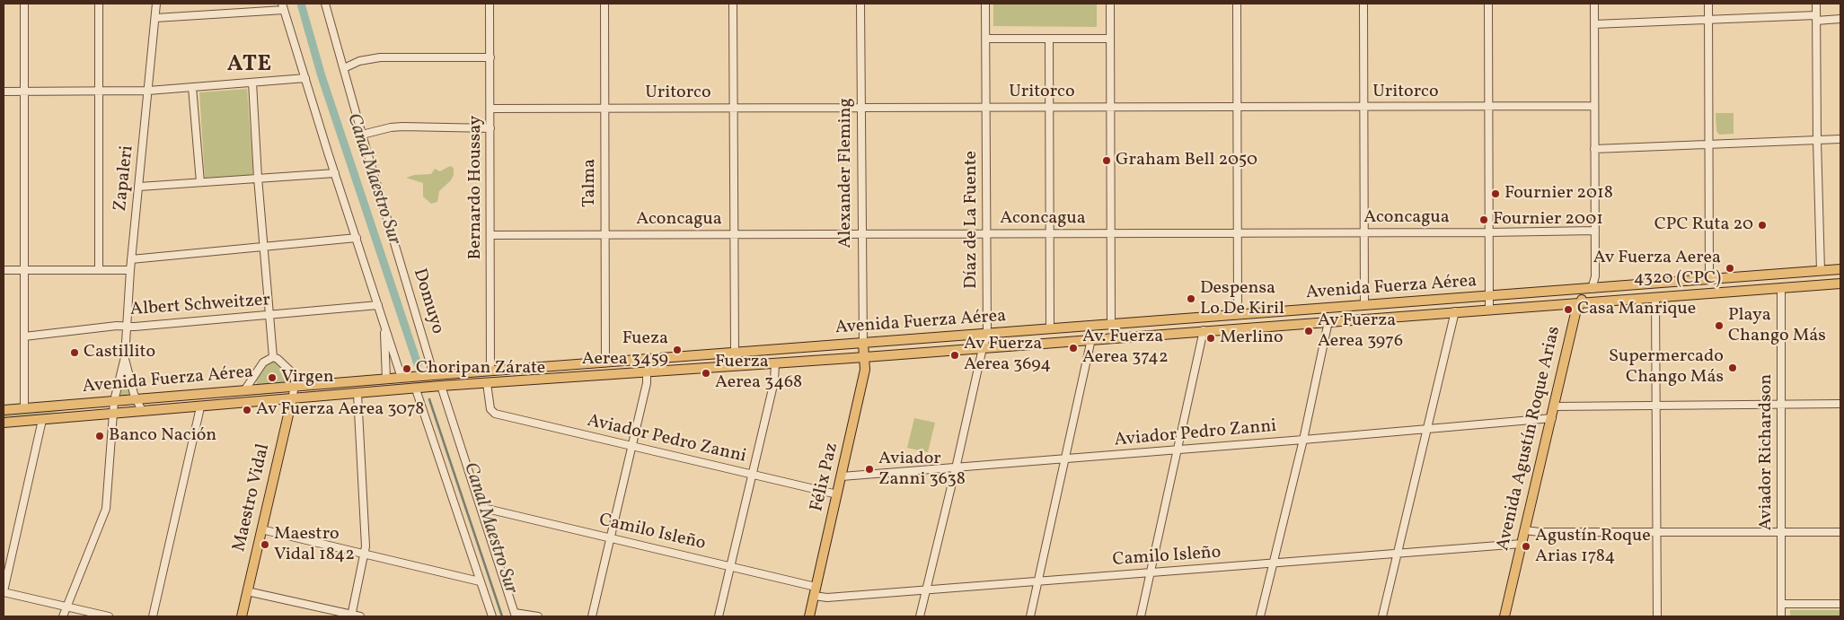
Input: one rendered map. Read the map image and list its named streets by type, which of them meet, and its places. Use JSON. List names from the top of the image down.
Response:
{
  "streets": {
    "main road": [
      "Avenida Fuerza Aérea",
      "Avenida Agustín Roque Arias",
      "Félix Paz",
      "Maestro Vidal"
    ],
    "street": [
      "Uritorco",
      "Alexander Fleming",
      "Zapaleri",
      "Talma",
      "Bernardo Houssay",
      "Aconcagua",
      "Díaz de La Fuente",
      "Domuyo",
      "Albert Schweitzer",
      "Aviador Pedro Zanni",
      "Aviador Richardson",
      "Camilo Isleño"
    ]
  },
  "crossings": [
    ["Uritorco", "Alexander Fleming"],
    ["Uritorco", "Talma"],
    ["Uritorco", "Bernardo Houssay"],
    ["Uritorco", "Díaz de La Fuente"],
    ["Alexander Fleming", "Aconcagua"],
    ["Alexander Fleming", "Avenida Fuerza Aérea"],
    ["Alexander Fleming", "Félix Paz"],
    ["Zapaleri", "Avenida Fuerza Aérea"],
    ["Zapaleri", "Albert Schweitzer"],
    ["Talma", "Aconcagua"],
    ["Talma", "Avenida Fuerza Aérea"],
    ["Bernardo Houssay", "Aconcagua"],
    ["Bernardo Houssay", "Avenida Fuerza Aérea"],
    ["Aconcagua", "Díaz de La Fuente"],
    ["Díaz de La Fuente", "Avenida Fuerza Aérea"],
    ["Díaz de La Fuente", "Aviador Pedro Zanni"],
    ["Díaz de La Fuente", "Camilo Isleño"],
    ["Avenida Fuerza Aérea", "Domuyo"],
    ["Avenida Fuerza Aérea", "Aviador Pedro Zanni"],
    ["Avenida Fuerza Aérea", "Avenida Agustín Roque Arias"],
    ["Avenida Fuerza Aérea", "Aviador Richardson"],
    ["Avenida Fuerza Aérea", "Félix Paz"],
    ["Avenida Fuerza Aérea", "Maestro Vidal"],
    ["Aviador Pedro Zanni", "Avenida Agustín Roque Arias"],
    ["Aviador Pedro Zanni", "Félix Paz"],
    ["Avenida Agustín Roque Arias", "Camilo Isleño"],
    ["Félix Paz", "Camilo Isleño"]
  ],
  "districts": ["ATE"],
  "water": ["Canal Maestro Sur"],
  "places": [
    "Graham Bell 2050",
    "Fournier 2018",
    "Fournier 2001",
    "CPC Ruta 20",
    "Av Fuerza Aerea 4320 (CPC)",
    "Despensa Lo De Kiril",
    "Casa Manrique",
    "Playa Chango Más",
    "Av Fuerza Aerea 3976",
    "Merlino",
    "Av. Fuerza Aerea 3742",
    "Fueza Aerea 3459",
    "Castillito",
    "Av Fuerza Aerea 3694",
    "Supermercado Chango Más",
    "Choripan Zárate",
    "Fuerza Aerea 3468",
    "Virgen",
    "Av Fuerza Aerea 3078",
    "Banco Nación",
    "Aviador Zanni 3638",
    "Maestro Vidal 1842",
    "Agustín Roque Arias 1784"
  ]
}
